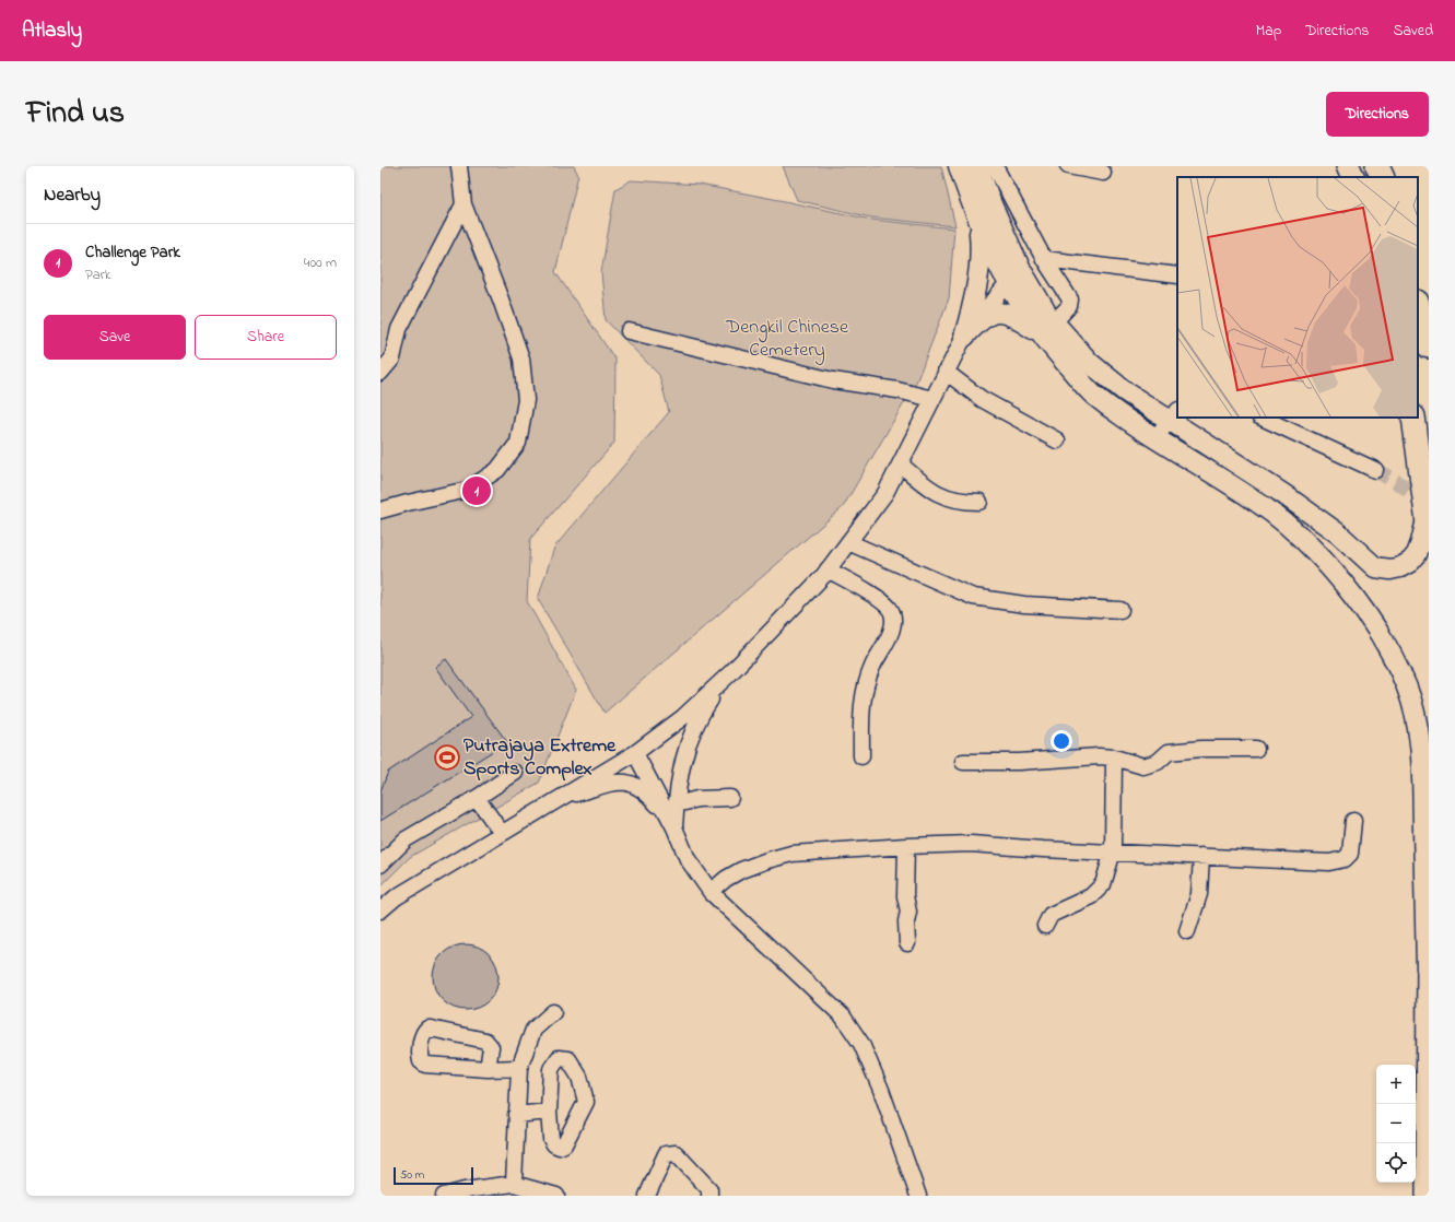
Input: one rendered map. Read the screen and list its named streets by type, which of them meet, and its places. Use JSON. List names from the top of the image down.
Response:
{
  "parks": ["Dengkil Chinese Cemetery"],
  "places": {
    "sports": ["Putrajaya Extreme Sports Complex"]
  },
  "scale_bar": "50 m",
  "page": {
    "header": "Atlasly",
    "nav": ["Map", "Directions", "Saved"],
    "title": "Find us",
    "buttons": [
      "Directions",
      ["Save", "Share"]
    ],
    "heading": "Nearby",
    "list": [
      {
        "mark": "1",
        "name": "Challenge Park",
        "note": "Park",
        "value": "400 m"
      }
    ],
    "pins": "1",
    "map_buttons": ["+", "−"],
    "scale": "50 m"
  }
}
